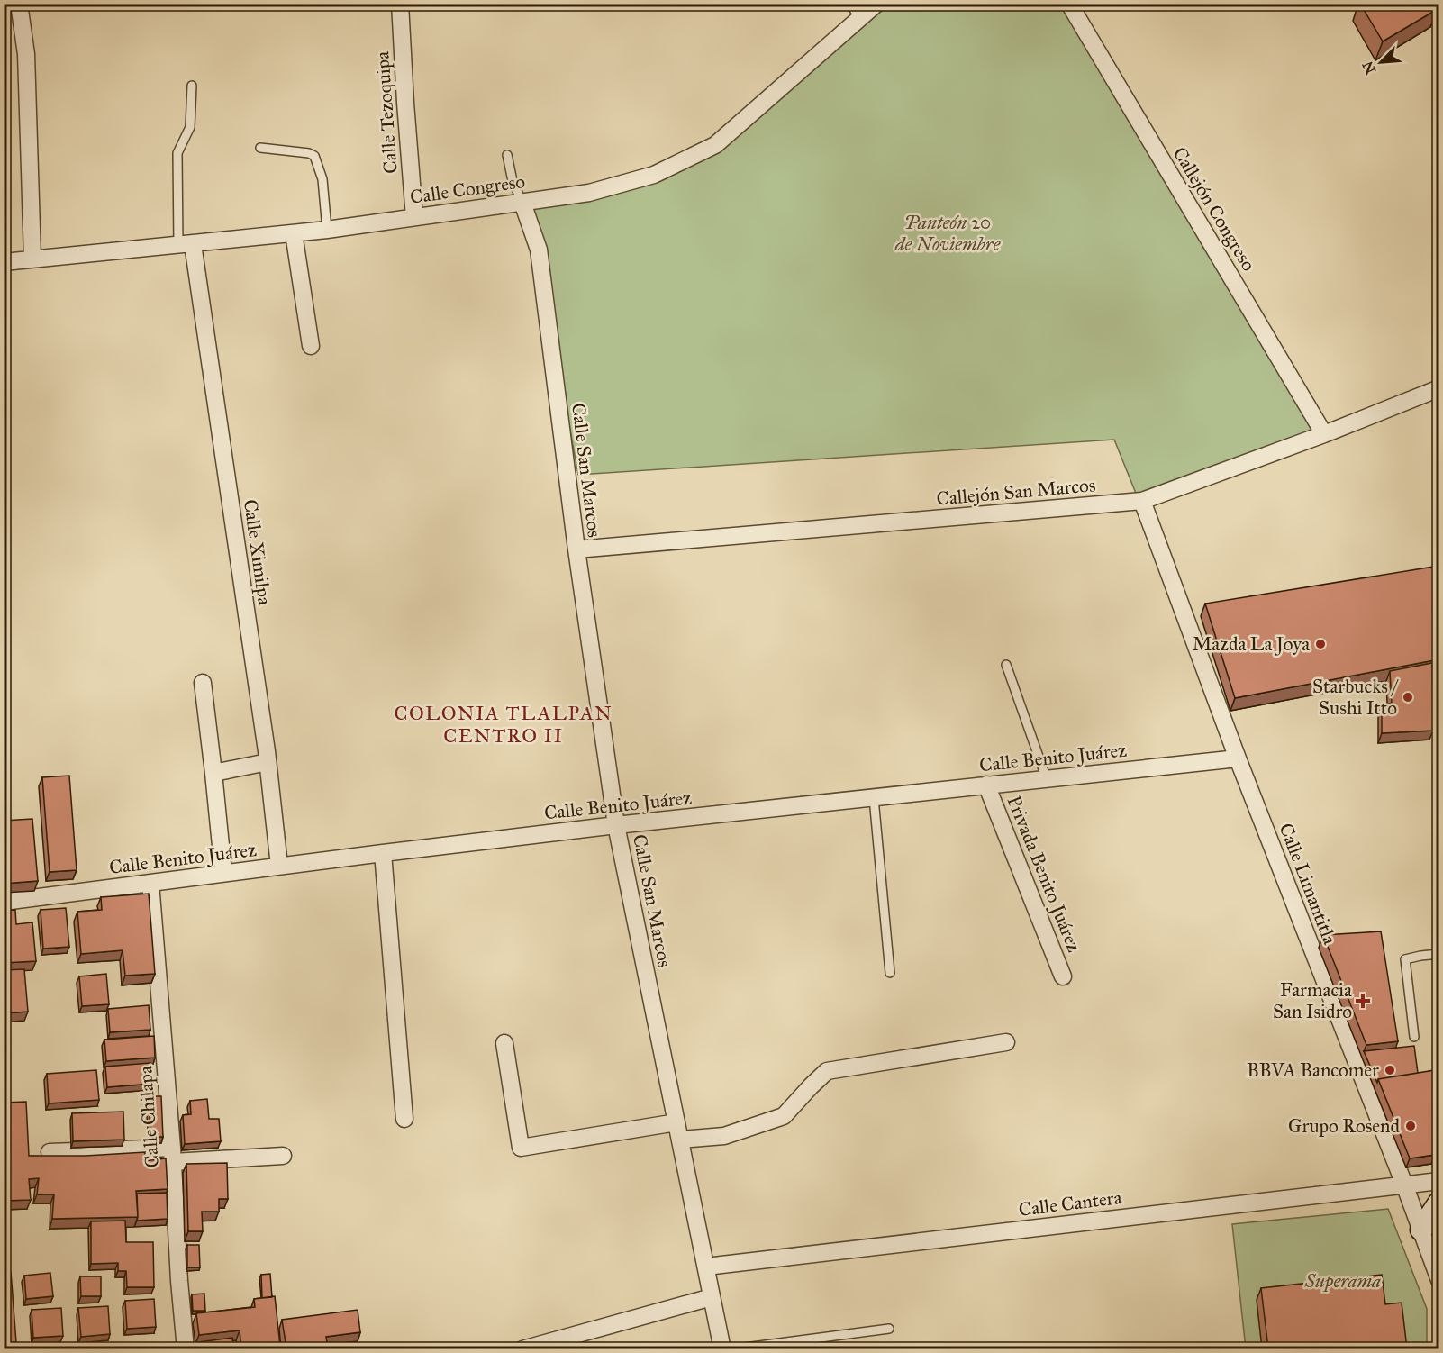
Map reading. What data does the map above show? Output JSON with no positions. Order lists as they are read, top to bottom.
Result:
{
  "streets": {
    "street": [
      "Calle Tezoquipa",
      "Calle Congreso",
      "Callejón Congreso",
      "Calle San Marcos",
      "Callejón San Marcos",
      "Calle Ximilpa",
      "Calle Benito Juárez",
      "Privada Benito Juárez",
      "Calle Limantitla",
      "Calle Chilapa",
      "Calle Cantera"
    ]
  },
  "crossings": [
    ["Calle Tezoquipa", "Calle Congreso"],
    ["Calle Congreso", "Calle San Marcos"],
    ["Calle Congreso", "Calle Ximilpa"],
    ["Callejón Congreso", "Callejón San Marcos"],
    ["Calle San Marcos", "Callejón San Marcos"],
    ["Calle San Marcos", "Calle Benito Juárez"],
    ["Calle San Marcos", "Calle Cantera"],
    ["Callejón San Marcos", "Calle Limantitla"],
    ["Calle Ximilpa", "Calle Benito Juárez"],
    ["Calle Benito Juárez", "Privada Benito Juárez"],
    ["Calle Benito Juárez", "Calle Limantitla"],
    ["Calle Benito Juárez", "Calle Chilapa"],
    ["Calle Limantitla", "Calle Cantera"]
  ],
  "districts": ["COLONIA TLALPAN CENTRO II"],
  "parks": ["Panteón 20 de Noviembre", "Superama"],
  "places": {
    "other": [
      "Mazda La Joya",
      "Starbucks / Sushi Itto",
      "BBVA Bancomer",
      "Grupo Rosend"
    ],
    "health": ["Farmacia San Isidro"]
  },
  "north": "bottom left"
}
